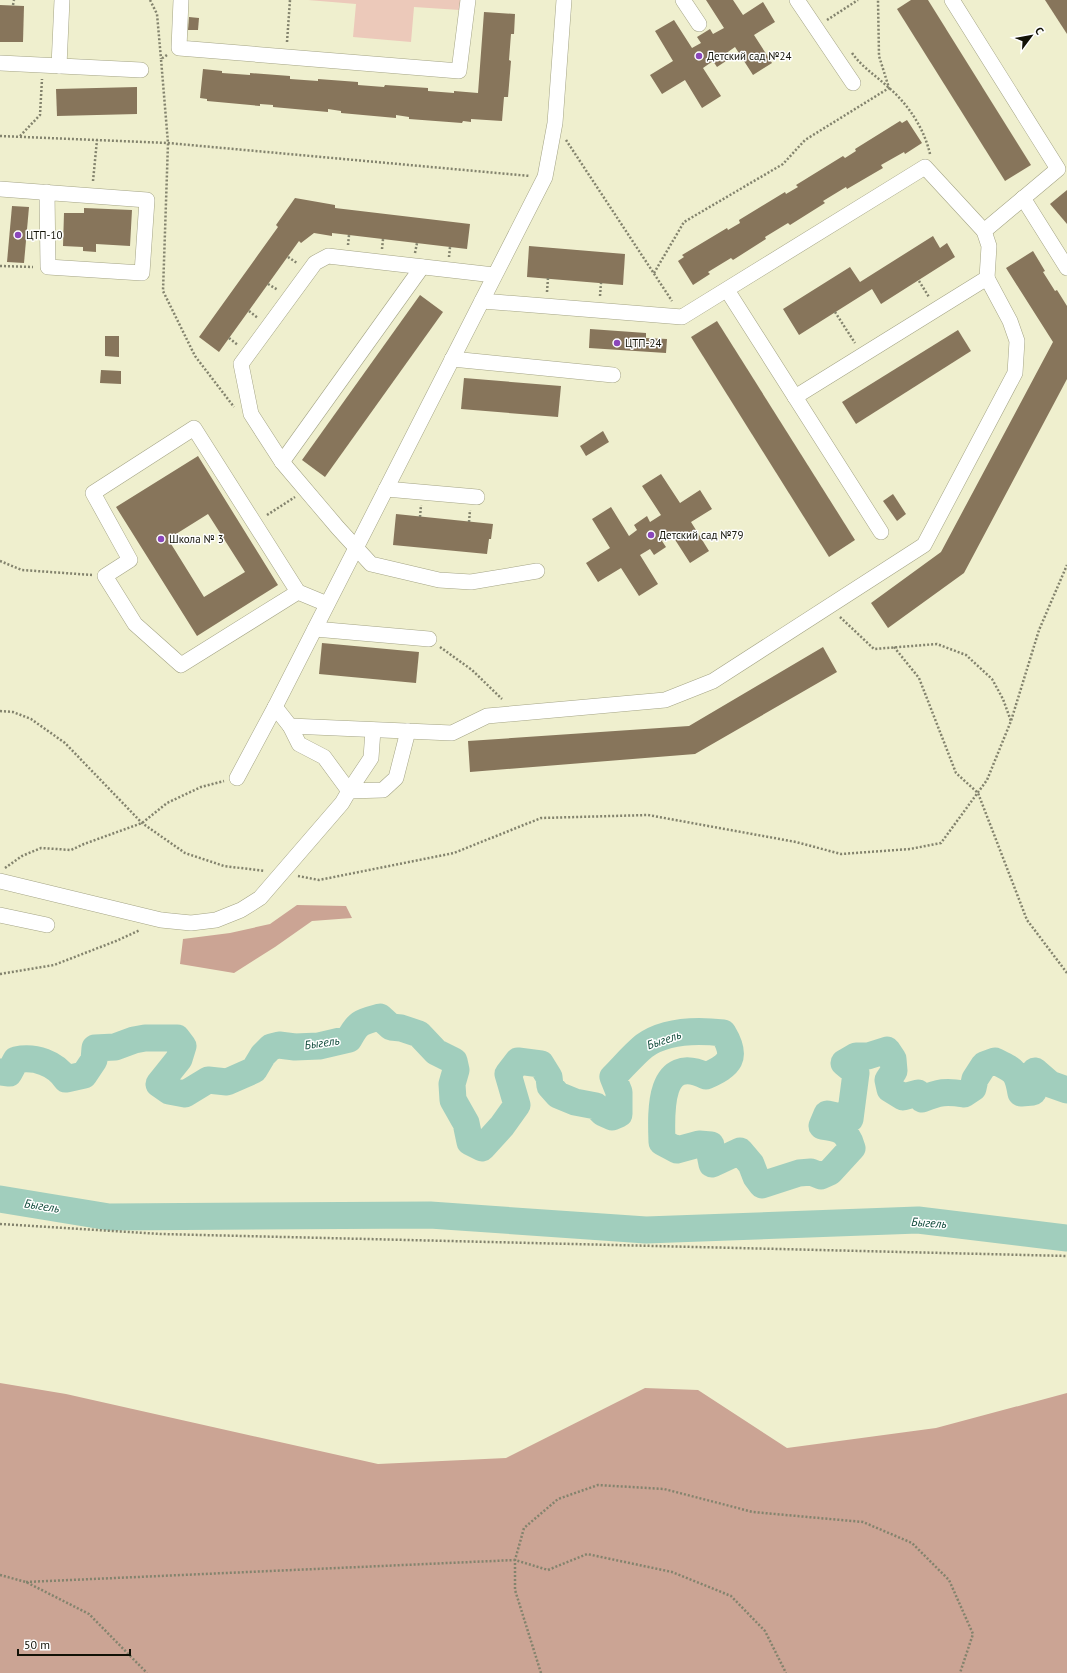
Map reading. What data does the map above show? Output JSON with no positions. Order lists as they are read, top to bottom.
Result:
{
  "water": ["Быгель"],
  "places": [
    "Детский сад №24",
    "ЦТП-10",
    "ЦТП-24",
    "Детский сад №79",
    "Школа № 3"
  ],
  "scale_bar": "50 m",
  "north": "top right"
}
